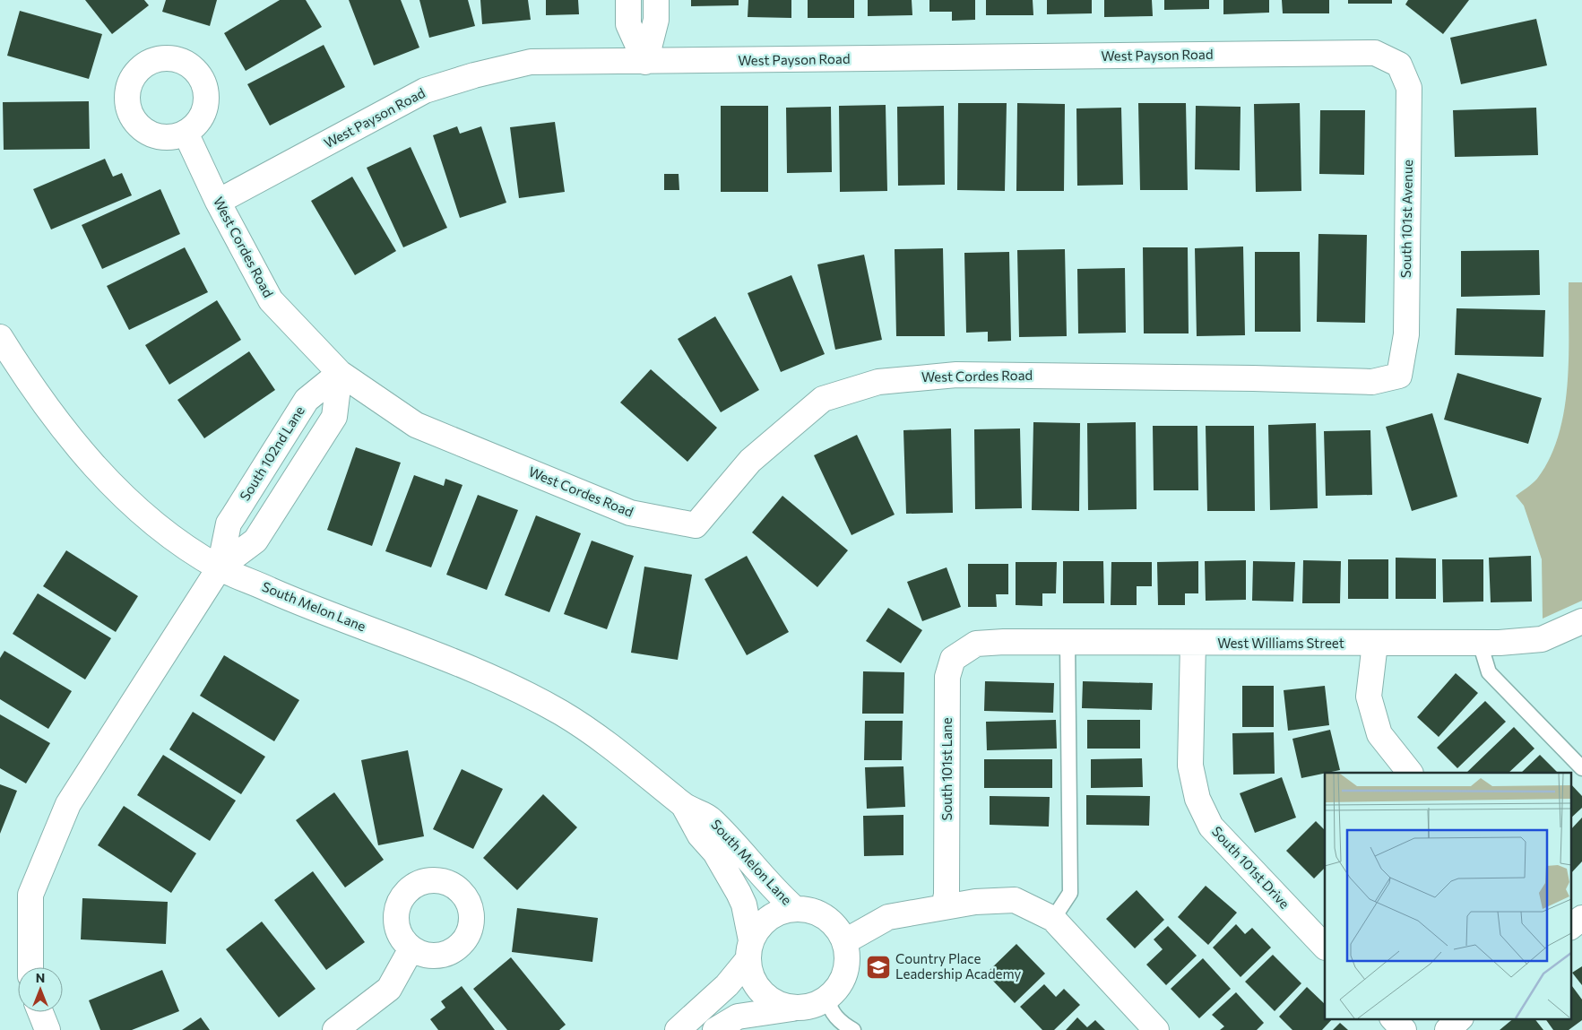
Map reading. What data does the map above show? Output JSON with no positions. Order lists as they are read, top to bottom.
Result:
{
  "streets": {
    "street": [
      "West Payson Road",
      "South 101st Avenue",
      "West Cordes Road",
      "South 102nd Lane",
      "South Melon Lane",
      "West Williams Street",
      "South 101st Lane",
      "South 101st Drive"
    ]
  },
  "crossings": [
    ["West Payson Road", "South 101st Avenue"],
    ["West Payson Road", "West Cordes Road"],
    ["South 101st Avenue", "West Cordes Road"],
    ["West Cordes Road", "South 102nd Lane"],
    ["South 102nd Lane", "South Melon Lane"],
    ["West Williams Street", "South 101st Lane"],
    ["West Williams Street", "South 101st Drive"]
  ],
  "places": {
    "school or university": ["Country Place Leadership Academy"]
  },
  "north": "top"
}
